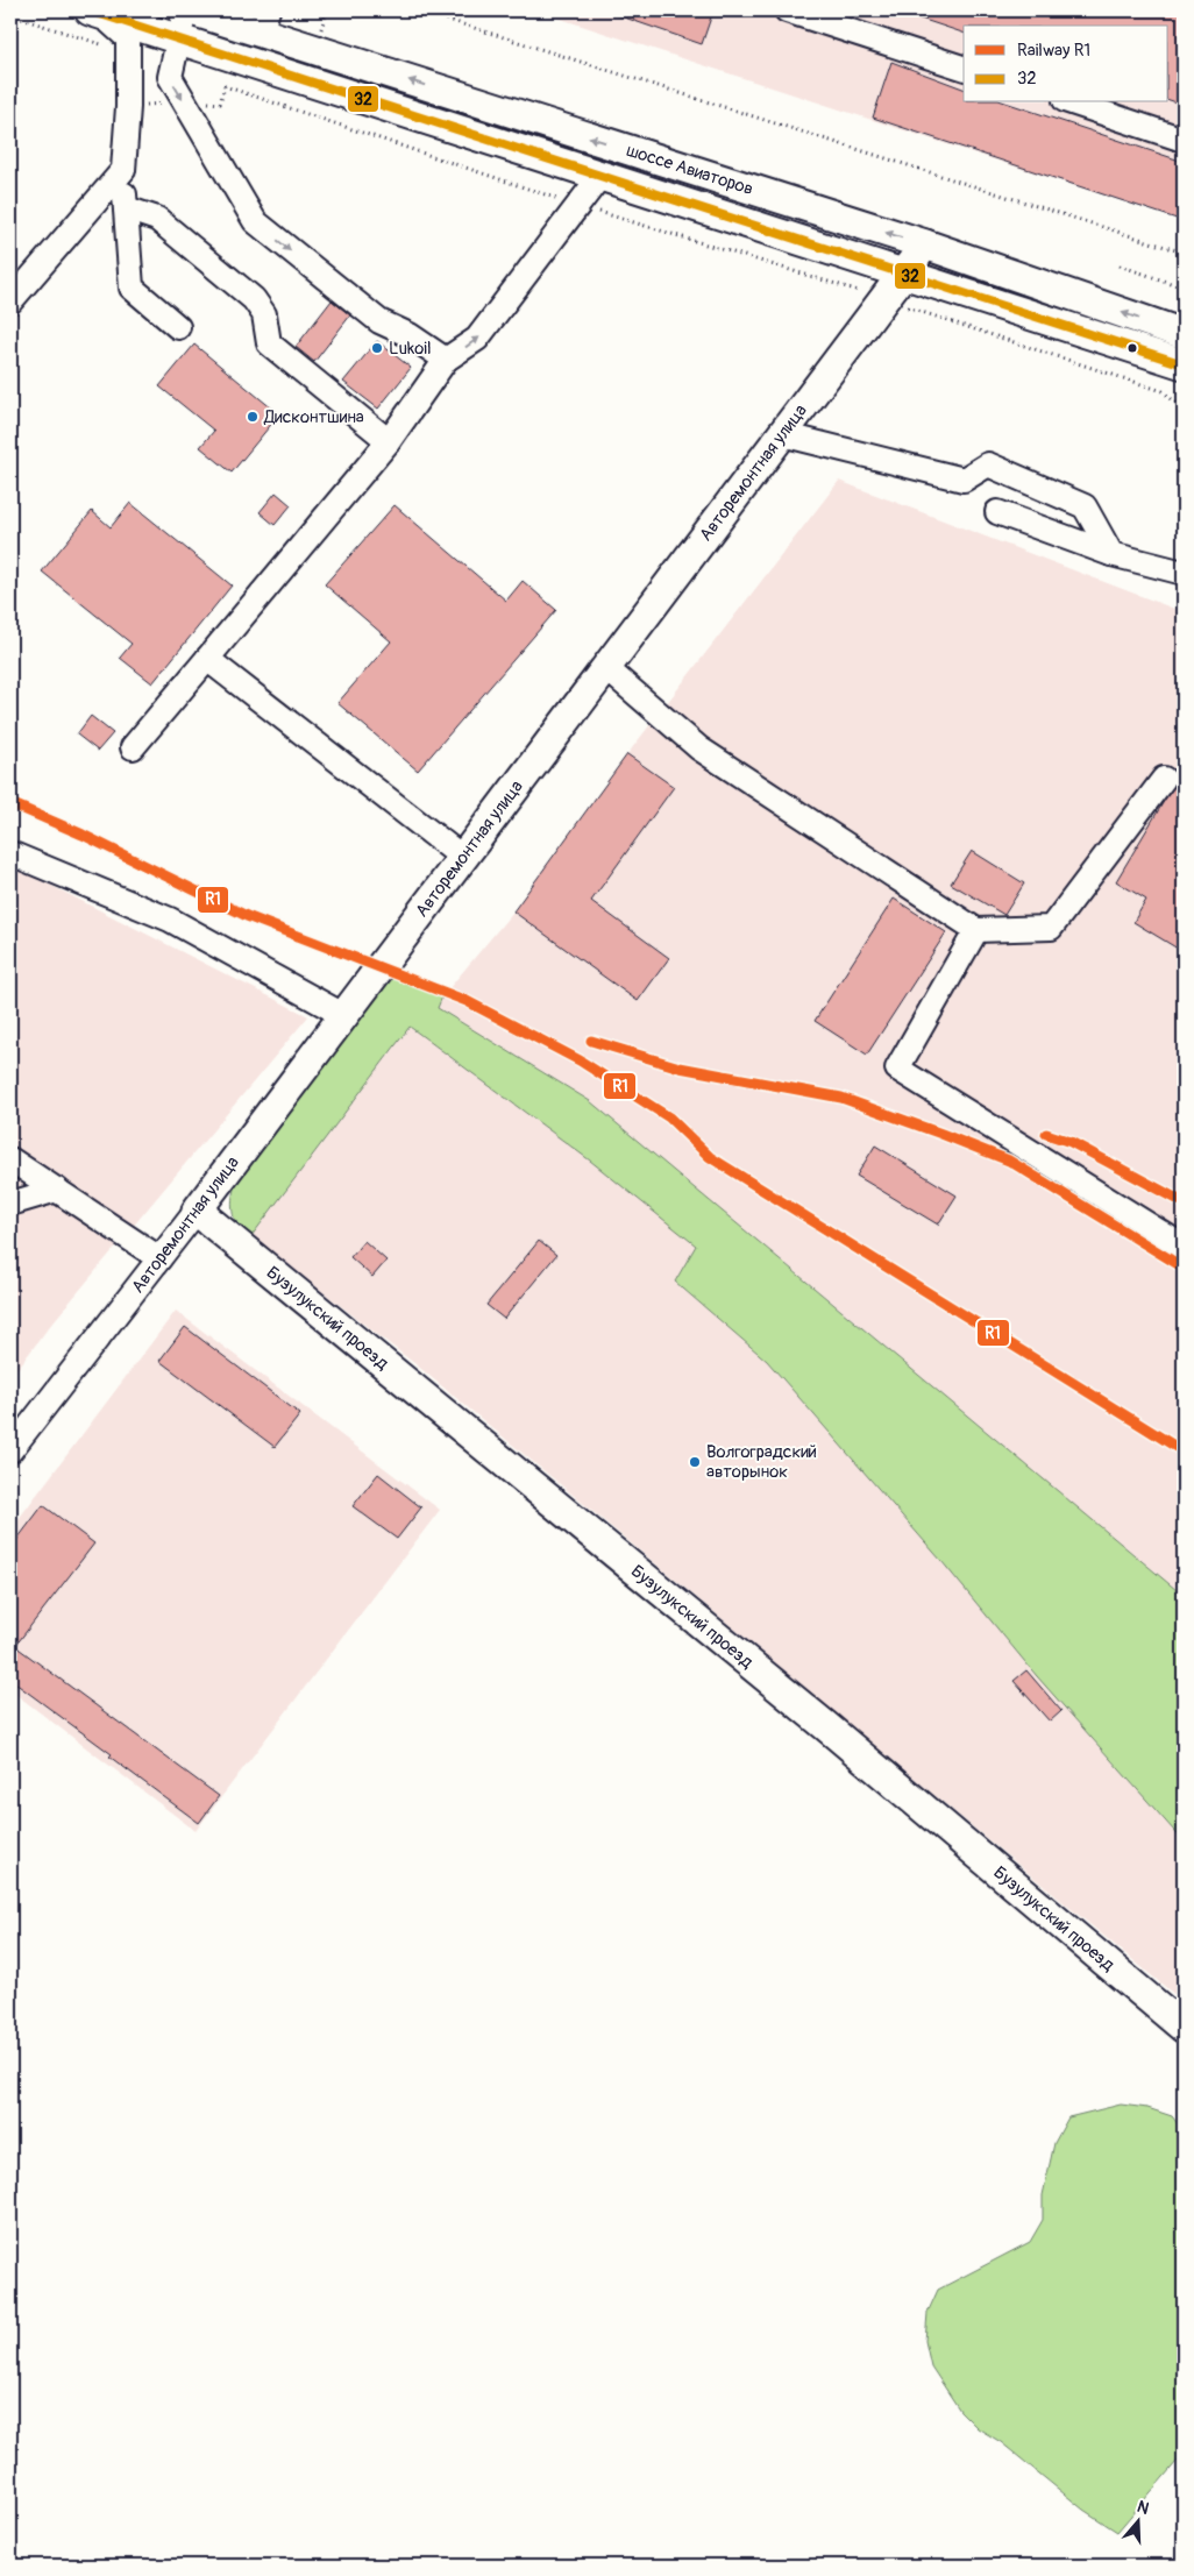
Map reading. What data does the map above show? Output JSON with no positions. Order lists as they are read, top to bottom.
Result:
{
  "streets": {
    "main road": ["шоссе Авиаторов", "Авторемонтная улица", "Бузулукский проезд"]
  },
  "crossings": [
    ["шоссе Авиаторов", "Авторемонтная улица"],
    ["Авторемонтная улица", "Бузулукский проезд"]
  ],
  "places": ["Lukoil", "Дисконтшина", "Волгоградский авторынок"],
  "lines": ["transit line 32", "rail line R1"],
  "legend": ["Railway R1", "32"],
  "north": "top"
}
